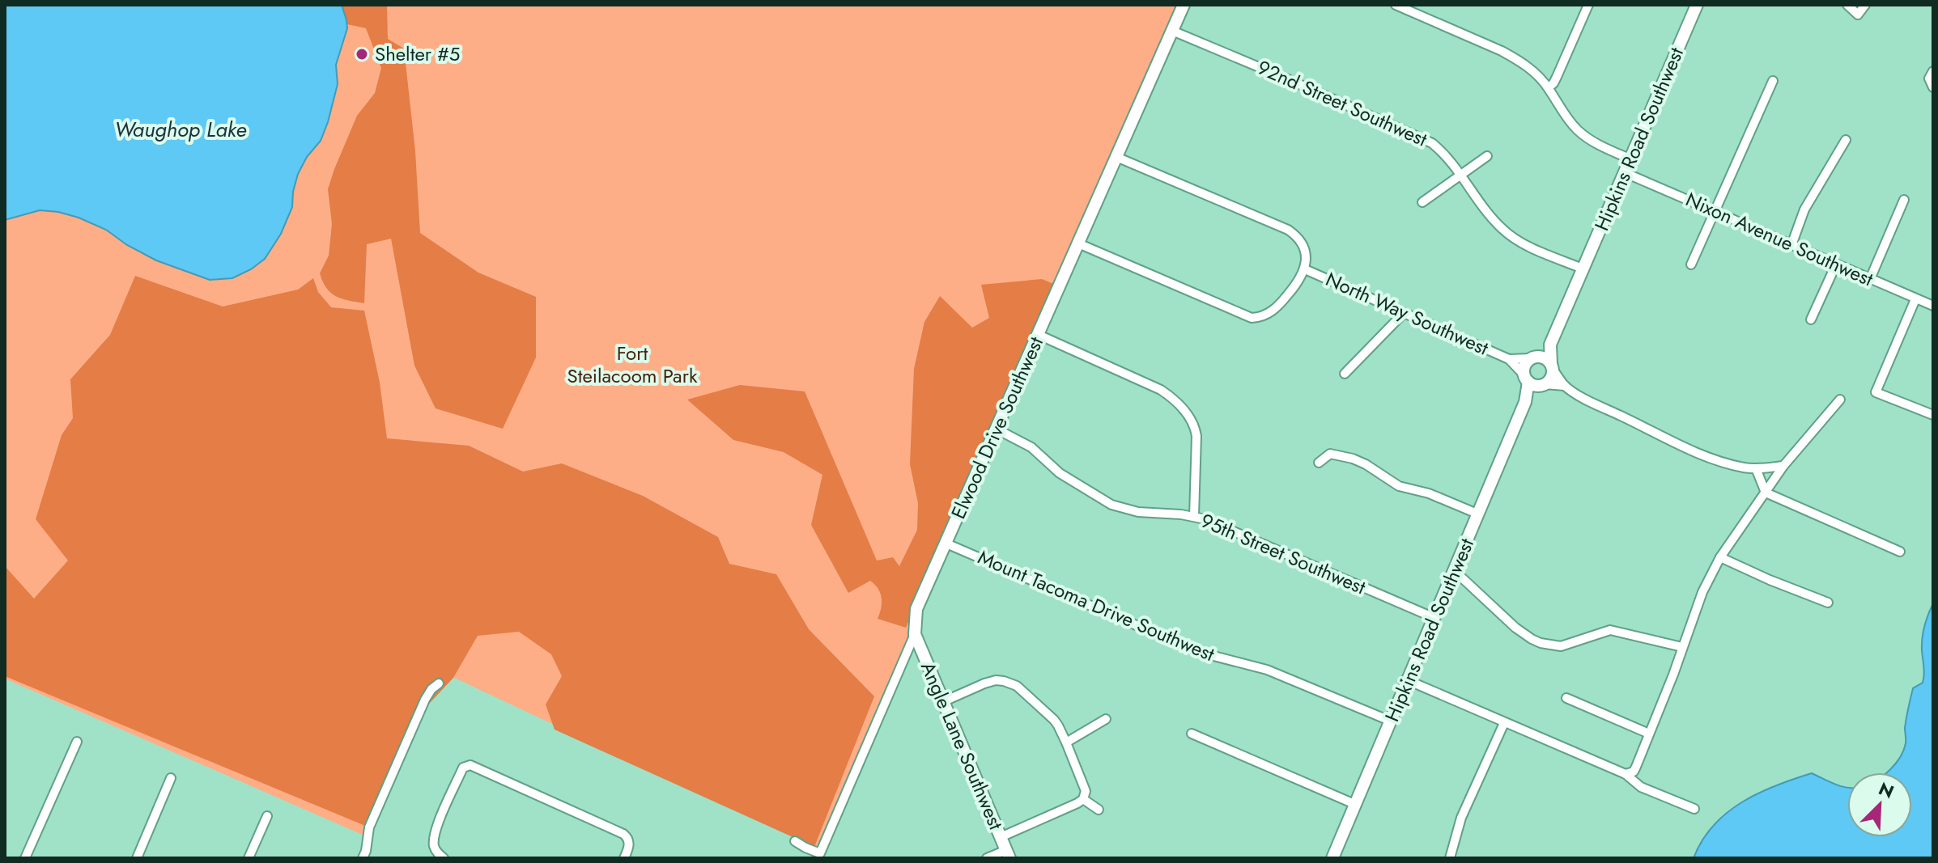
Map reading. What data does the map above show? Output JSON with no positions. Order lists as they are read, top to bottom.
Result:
{
  "streets": {
    "street": [
      "92nd Street Southwest",
      "Hipkins Road Southwest",
      "Nixon Avenue Southwest",
      "North Way Southwest",
      "Elwood Drive Southwest",
      "95th Street Southwest",
      "Mount Tacoma Drive Southwest",
      "Angle Lane Southwest"
    ]
  },
  "crossings": [
    ["92nd Street Southwest", "Hipkins Road Southwest"],
    ["92nd Street Southwest", "Elwood Drive Southwest"],
    ["Hipkins Road Southwest", "Nixon Avenue Southwest"],
    ["Hipkins Road Southwest", "North Way Southwest"],
    ["Hipkins Road Southwest", "95th Street Southwest"],
    ["Hipkins Road Southwest", "Mount Tacoma Drive Southwest"],
    ["North Way Southwest", "Elwood Drive Southwest"],
    ["Elwood Drive Southwest", "95th Street Southwest"],
    ["Elwood Drive Southwest", "Mount Tacoma Drive Southwest"],
    ["Elwood Drive Southwest", "Angle Lane Southwest"]
  ],
  "water": ["Waughop Lake"],
  "parks": ["Fort Steilacoom Park"],
  "places": ["Shelter #5"],
  "north": "top right"
}
